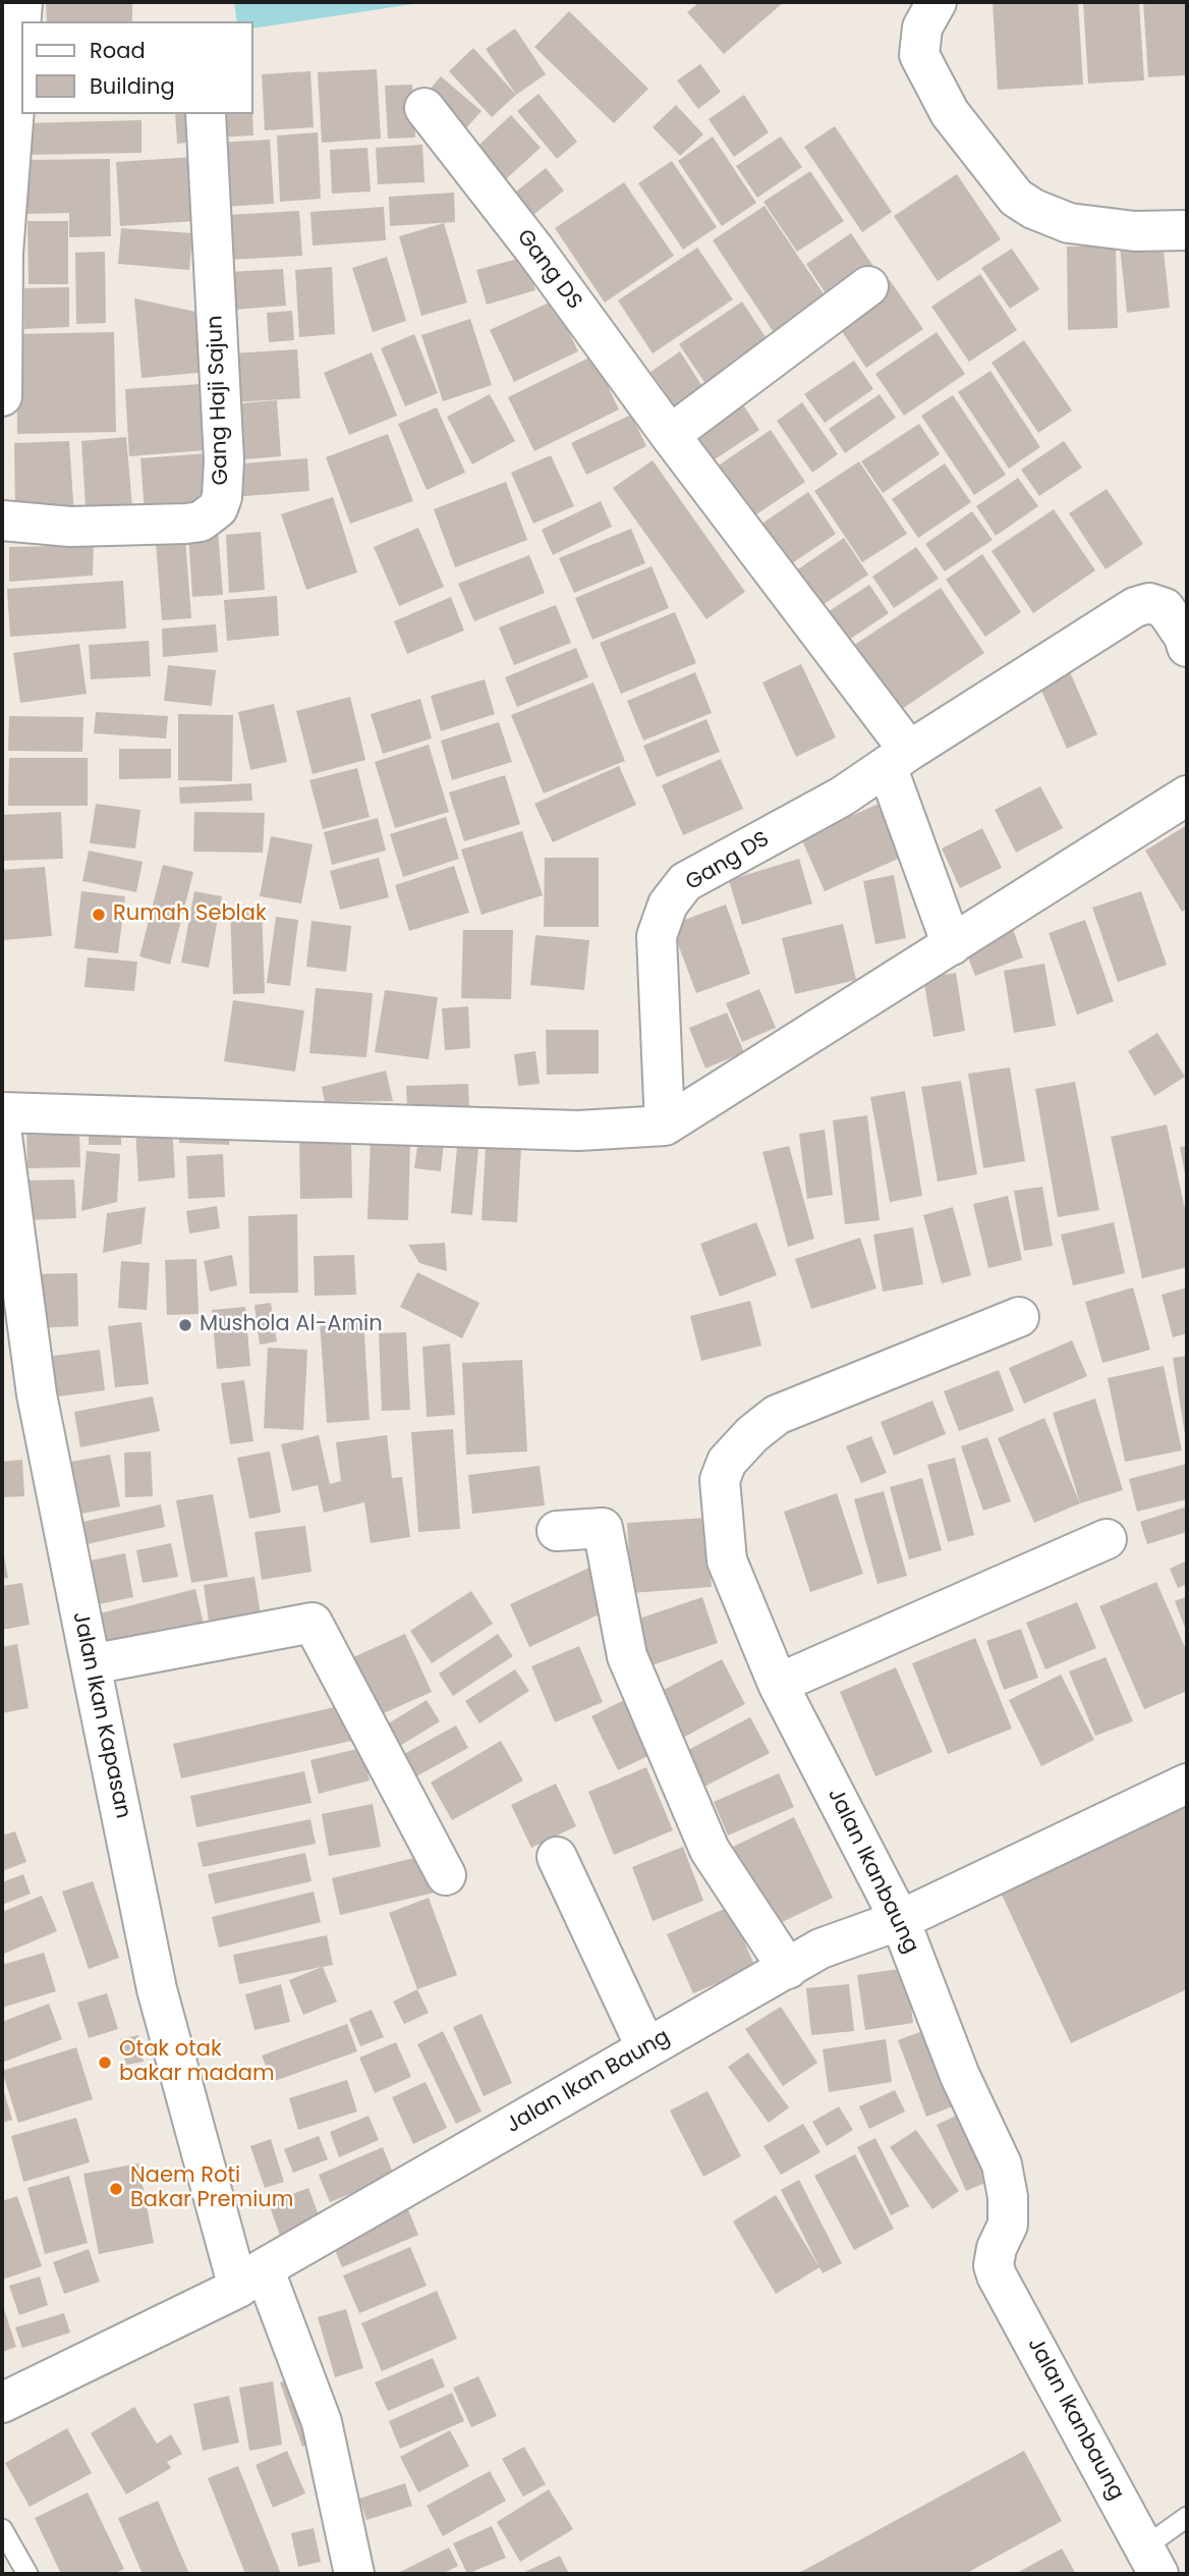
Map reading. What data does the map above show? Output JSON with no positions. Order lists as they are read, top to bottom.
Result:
{
  "streets": {
    "street": [
      "Gang DS",
      "Gang Haji Sajun",
      "Jalan Ikan Kapasan",
      "Jalan Ikanbaung",
      "Jalan Ikan Baung"
    ]
  },
  "crossings": [
    ["Jalan Ikan Kapasan", "Jalan Ikan Baung"],
    ["Jalan Ikanbaung", "Jalan Ikan Baung"]
  ],
  "places": [
    "Rumah Seblak",
    "Mushola Al-Amin",
    "Otak otak bakar madam",
    "Naem Roti Bakar Premium"
  ],
  "legend": ["Road", "Building"]
}
